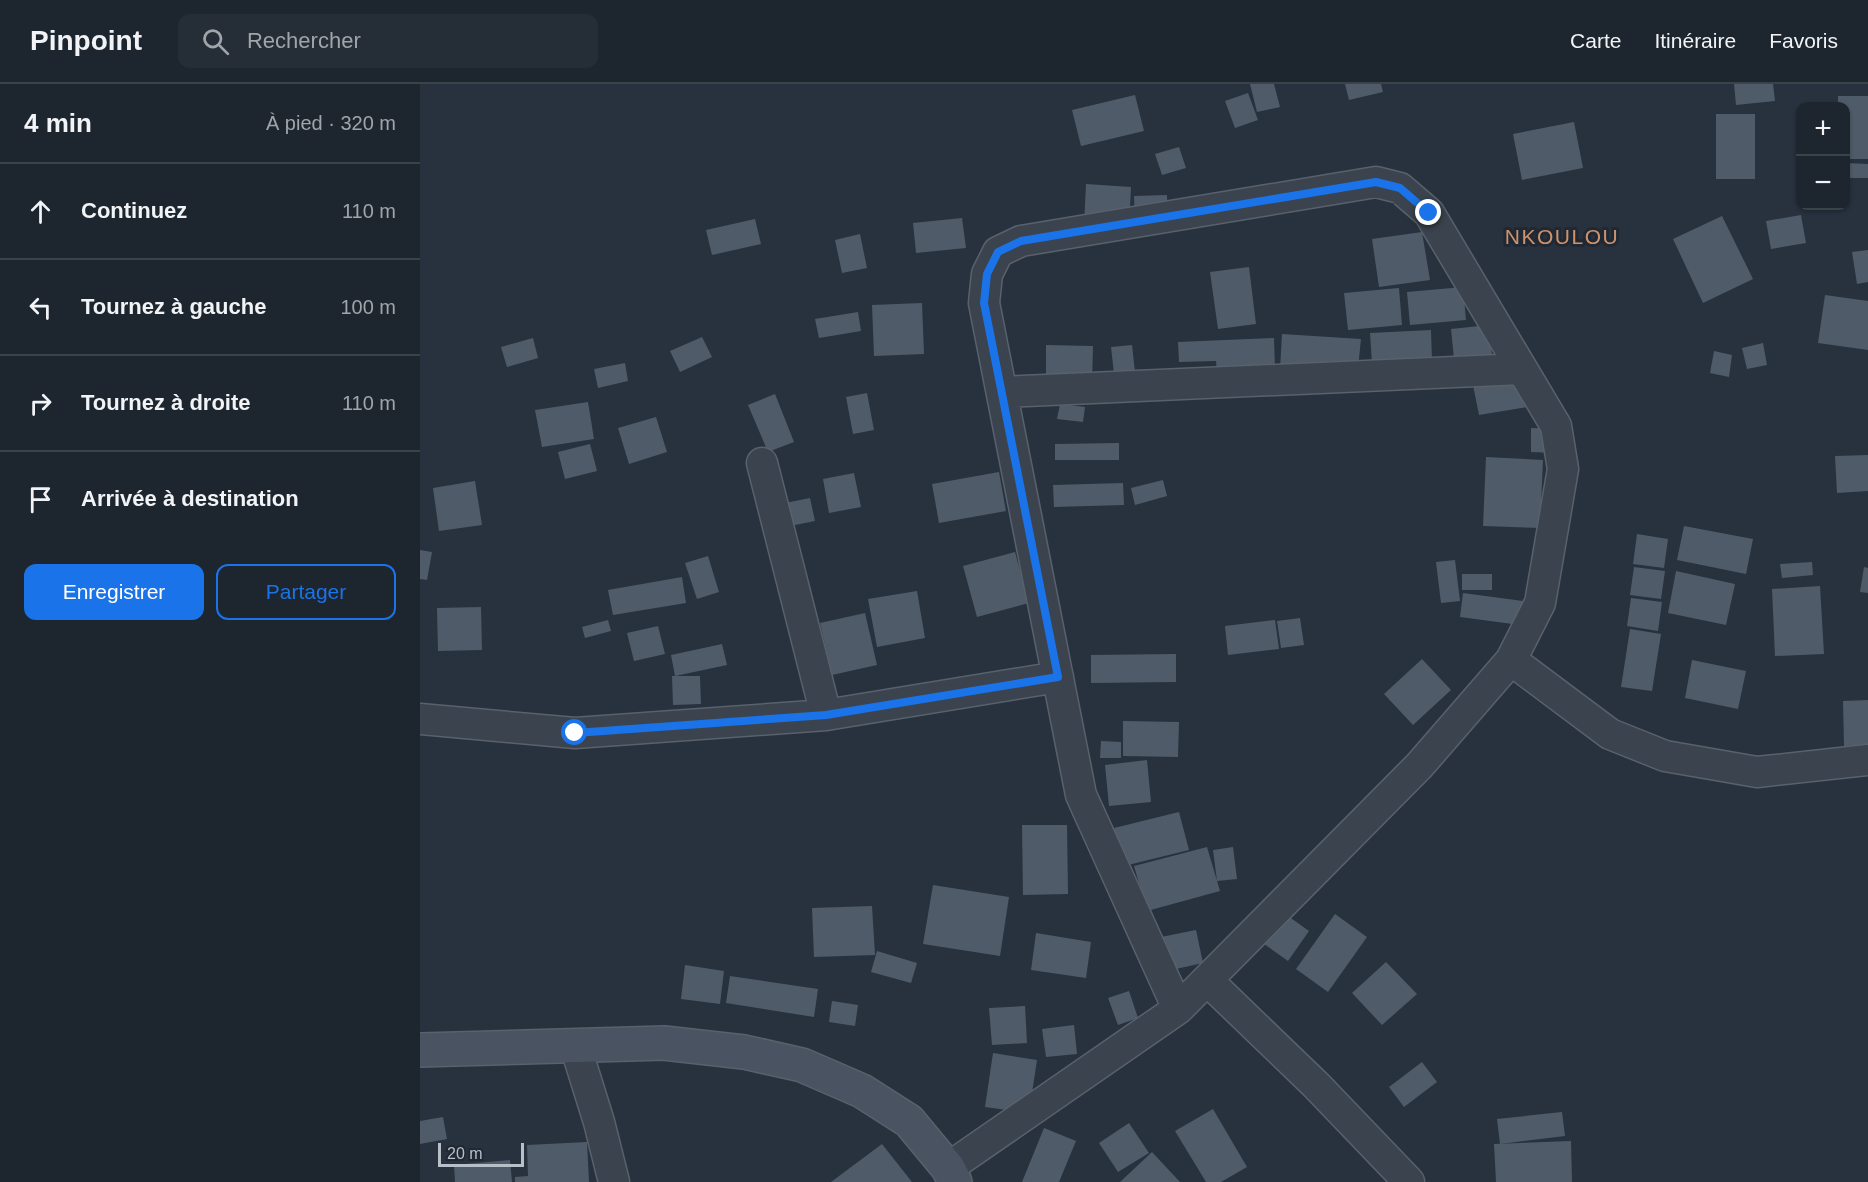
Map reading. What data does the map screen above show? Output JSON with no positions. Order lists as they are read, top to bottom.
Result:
{
  "districts": ["NKOULOU"],
  "scale_bar": "20 m",
  "page": {
    "header": "Pinpoint",
    "search": "Rechercher",
    "nav": ["Carte", "Itinéraire", "Favoris"],
    "heading": ["4 min", "À pied · 320 m"],
    "map_buttons": ["+", "−"],
    "list": [
      ["Continuez", "110 m"],
      ["Tournez à gauche", "100 m"],
      ["Tournez à droite", "110 m"],
      "Arrivée à destination"
    ],
    "buttons": ["Enregistrer", "Partager"],
    "scale": "20 m"
  }
}
